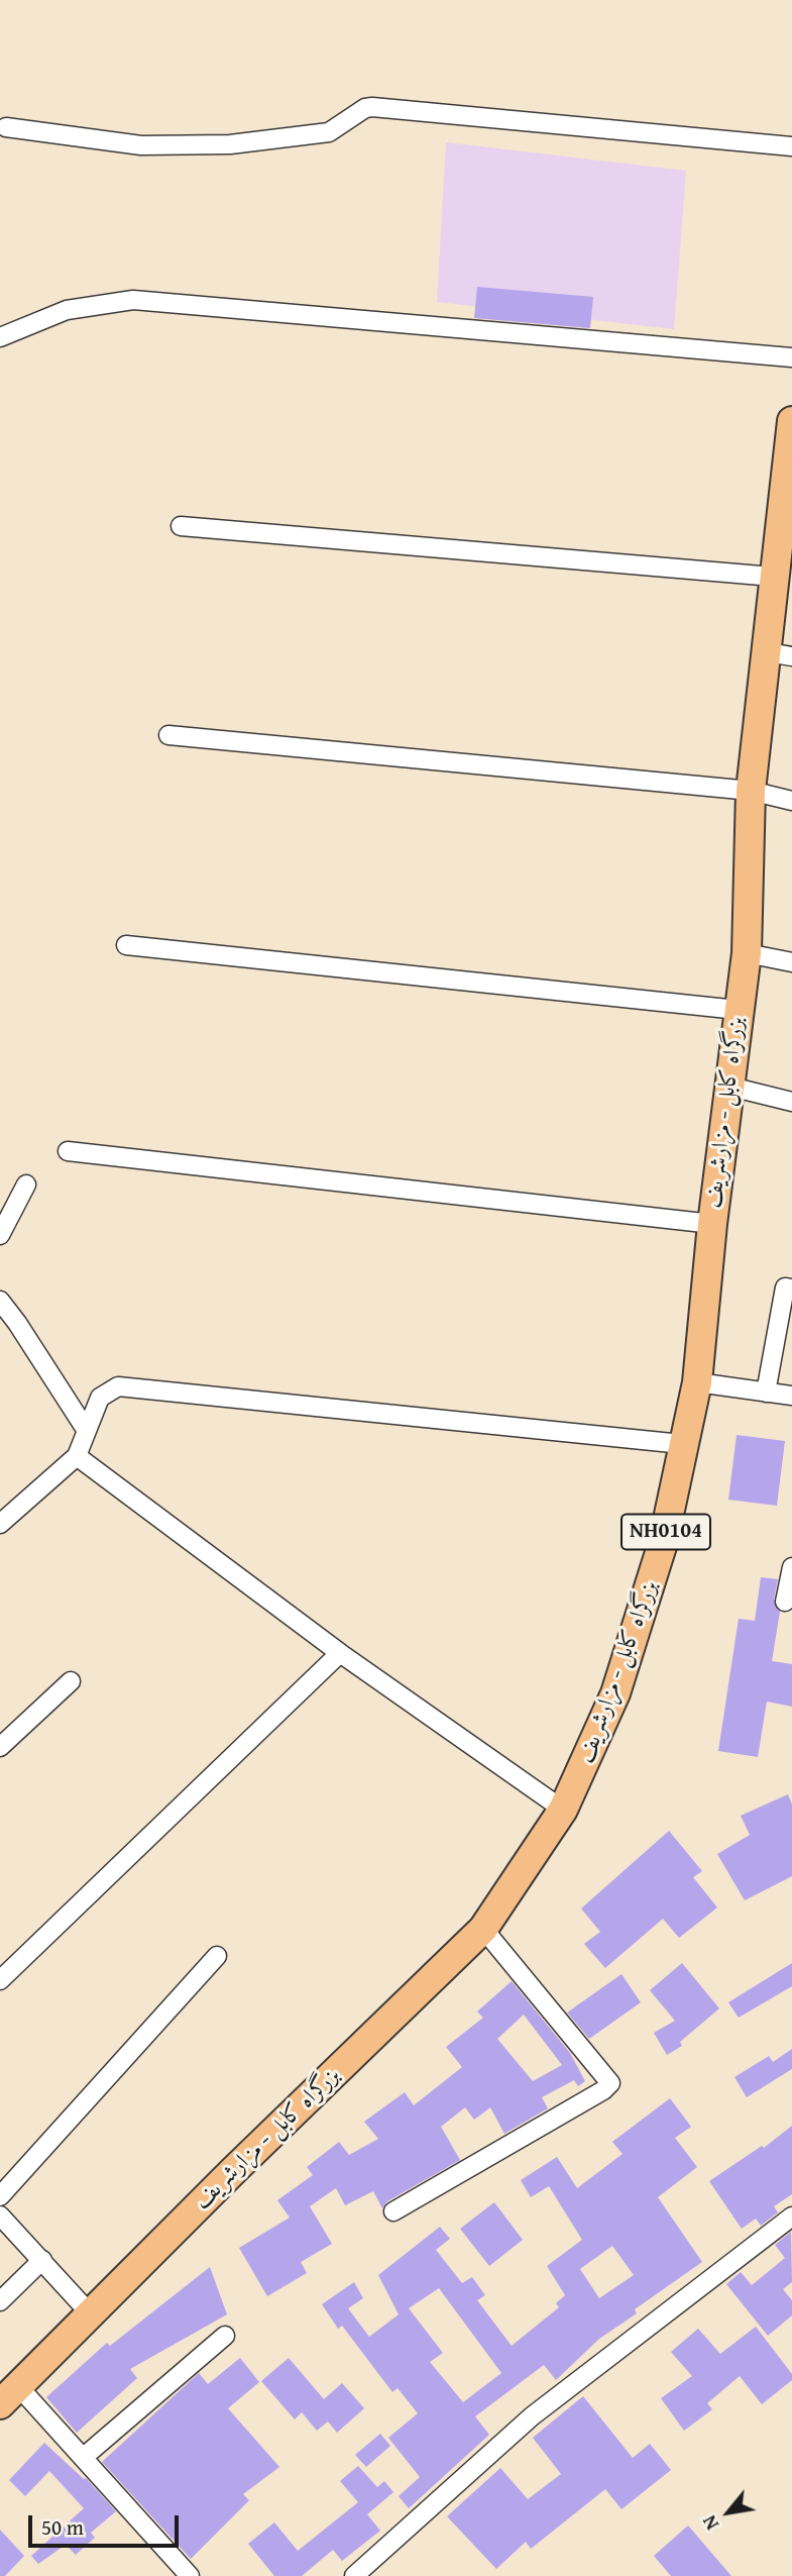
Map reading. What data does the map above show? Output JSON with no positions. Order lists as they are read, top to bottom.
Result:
{
  "streets": {
    "highway": ["بزرگراه کابل - مزارشریف", "NH0104"]
  },
  "scale_bar": "50 m",
  "north": "bottom left"
}
